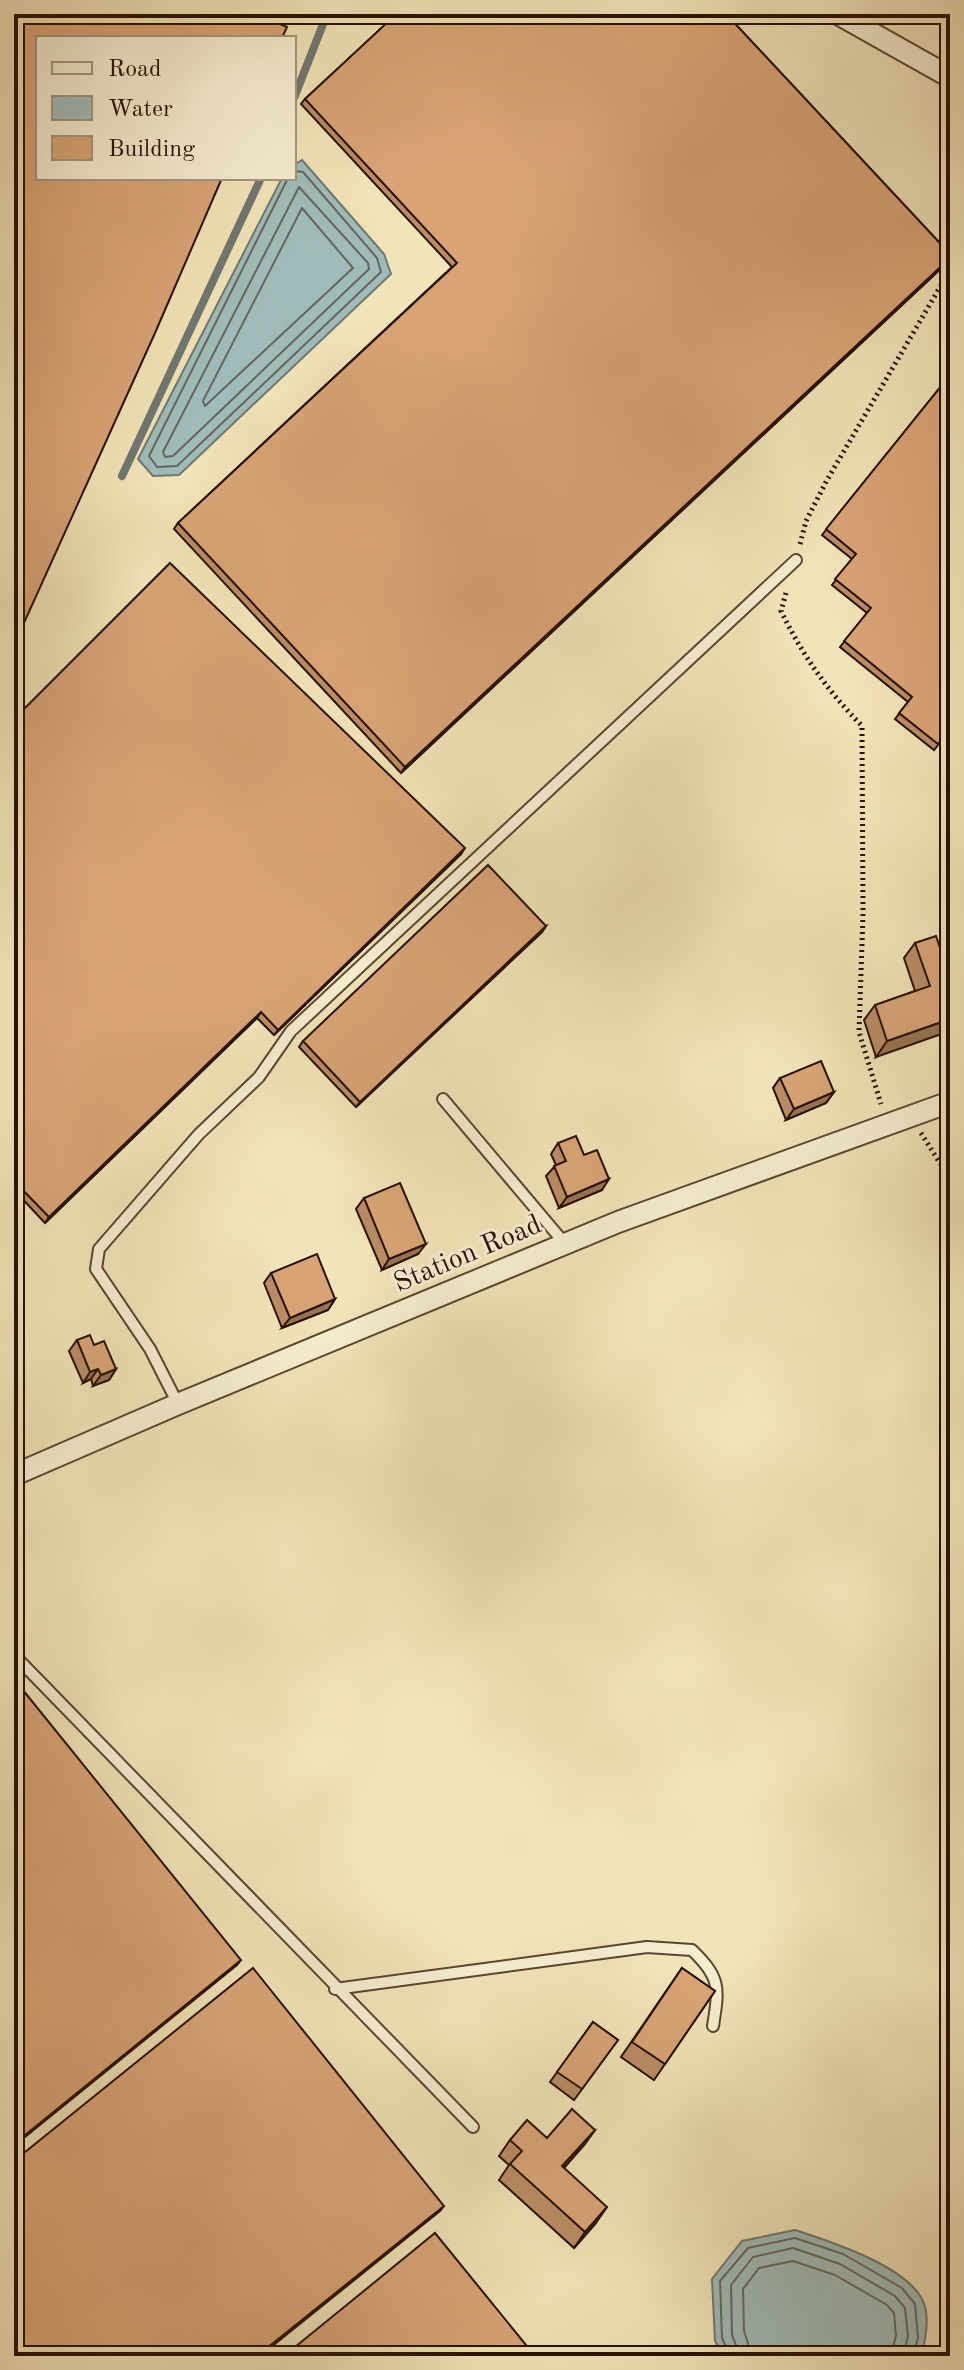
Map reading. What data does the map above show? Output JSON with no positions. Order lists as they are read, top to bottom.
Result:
{
  "streets": {
    "street": ["Station Road"]
  },
  "legend": ["Road", "Water", "Building"]
}
